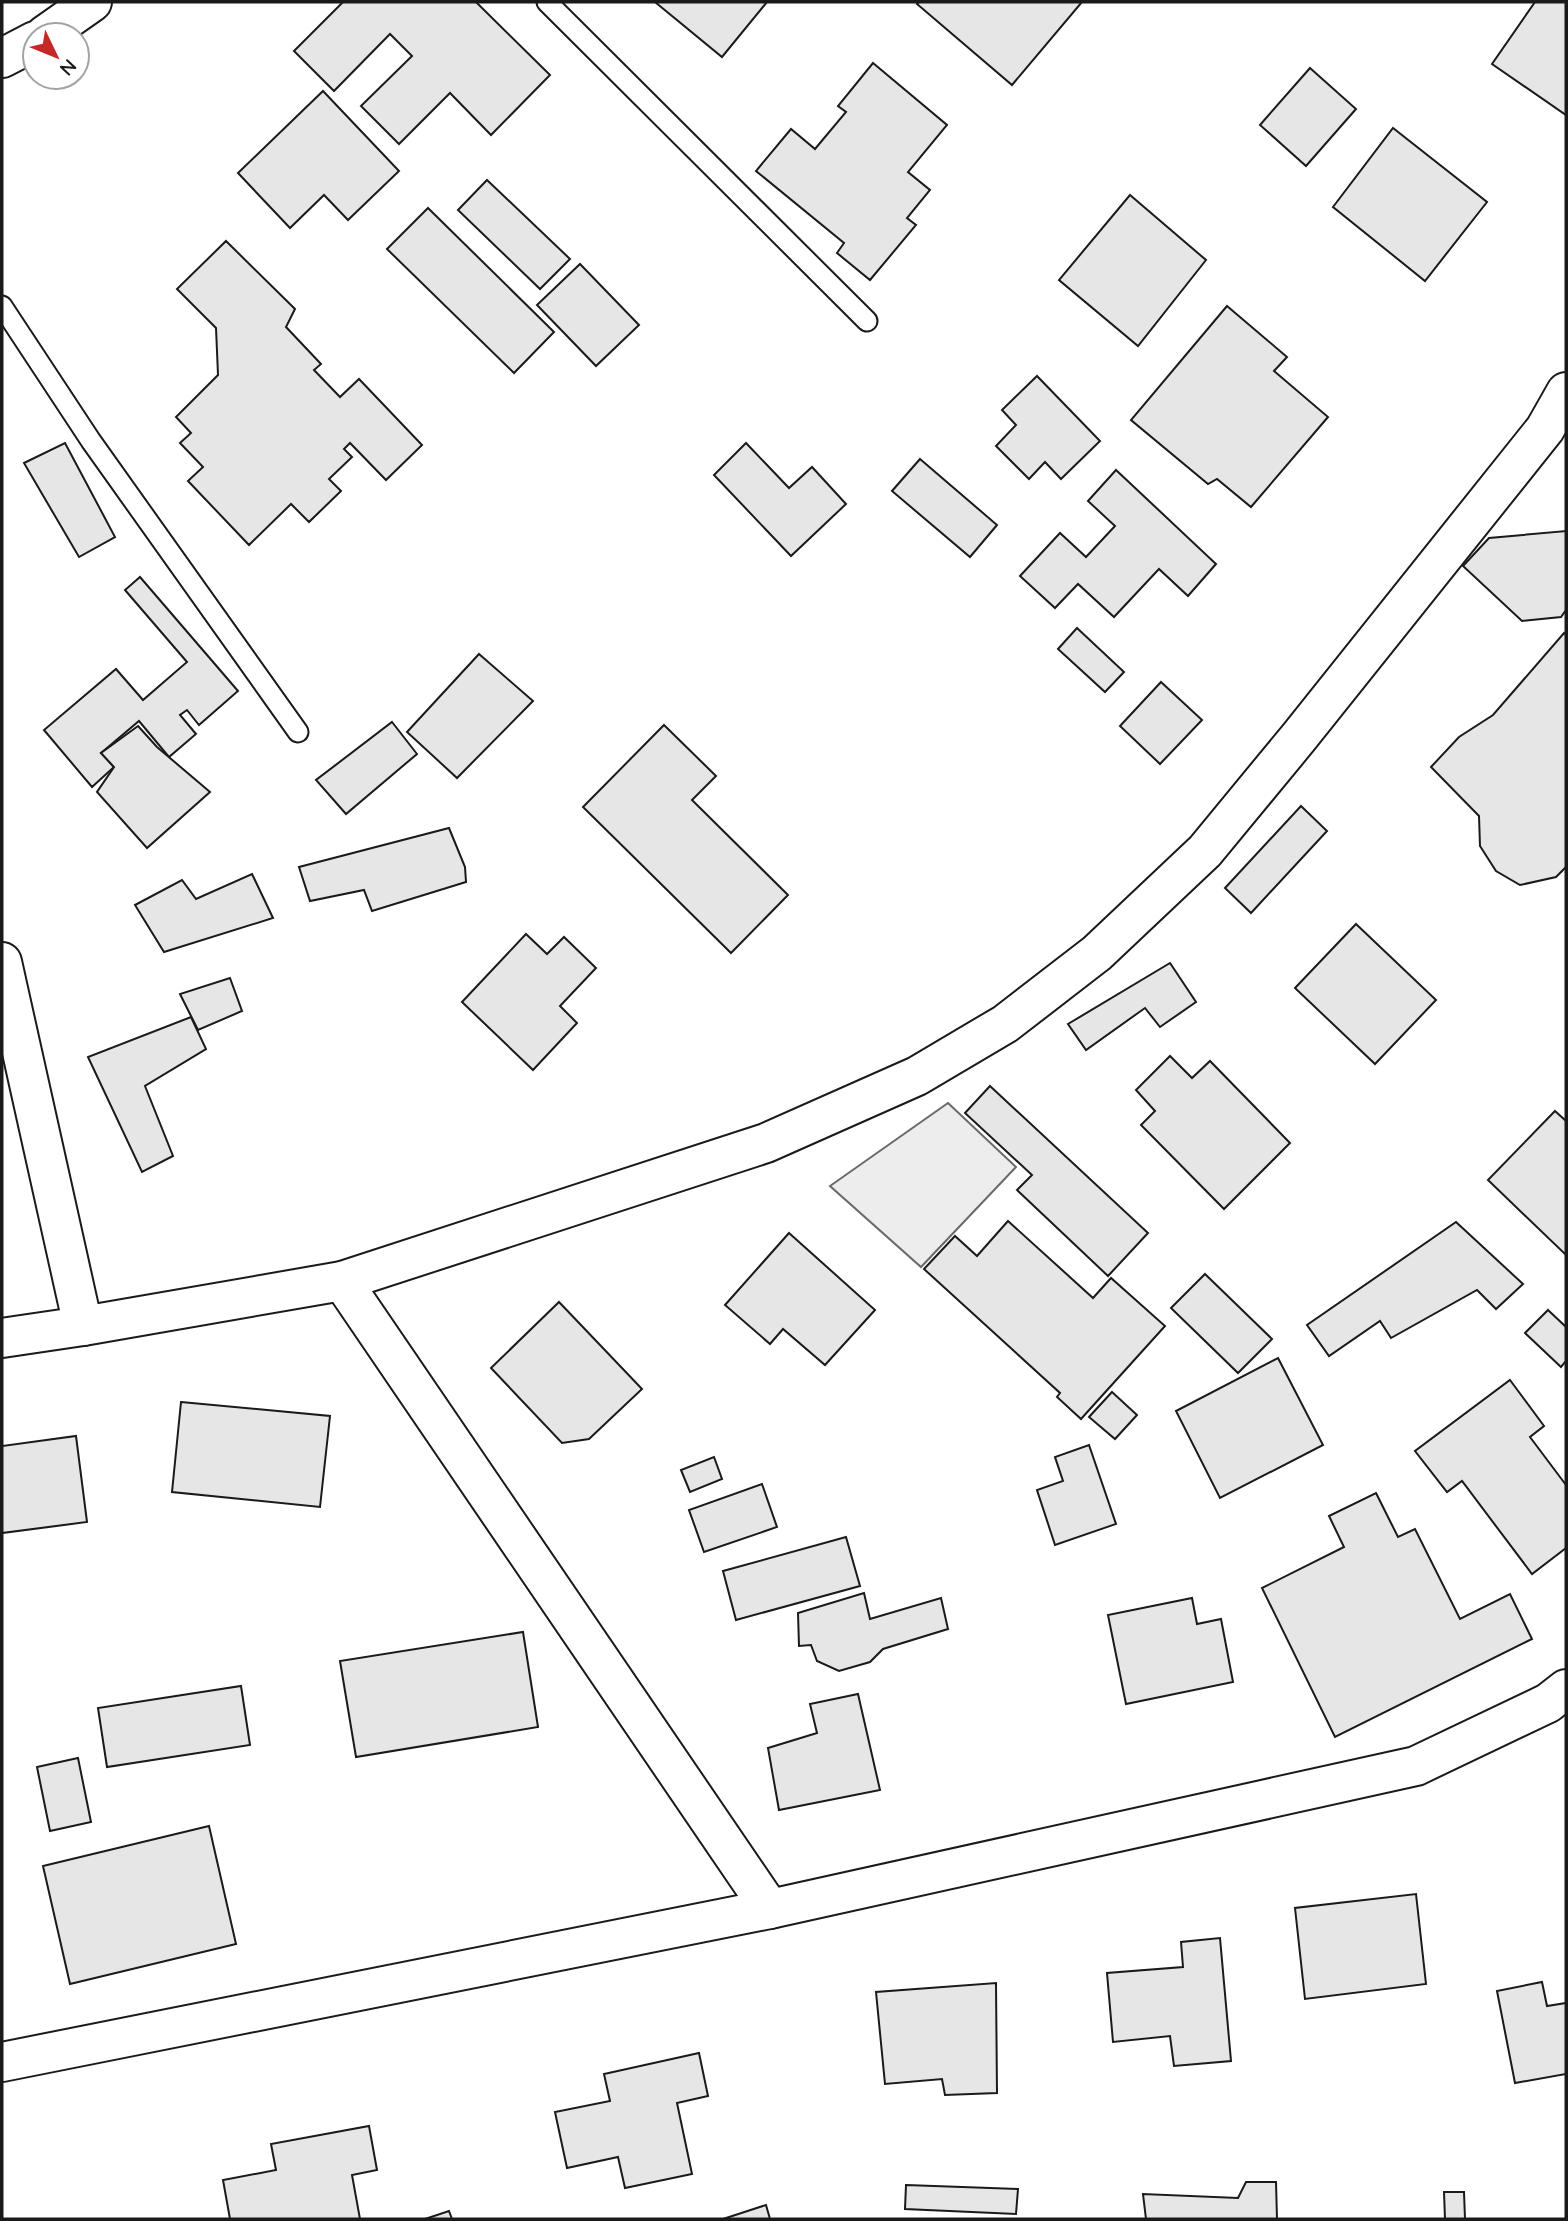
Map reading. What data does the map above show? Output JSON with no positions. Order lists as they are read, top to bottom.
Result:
{
  "north": "bottom right"
}
